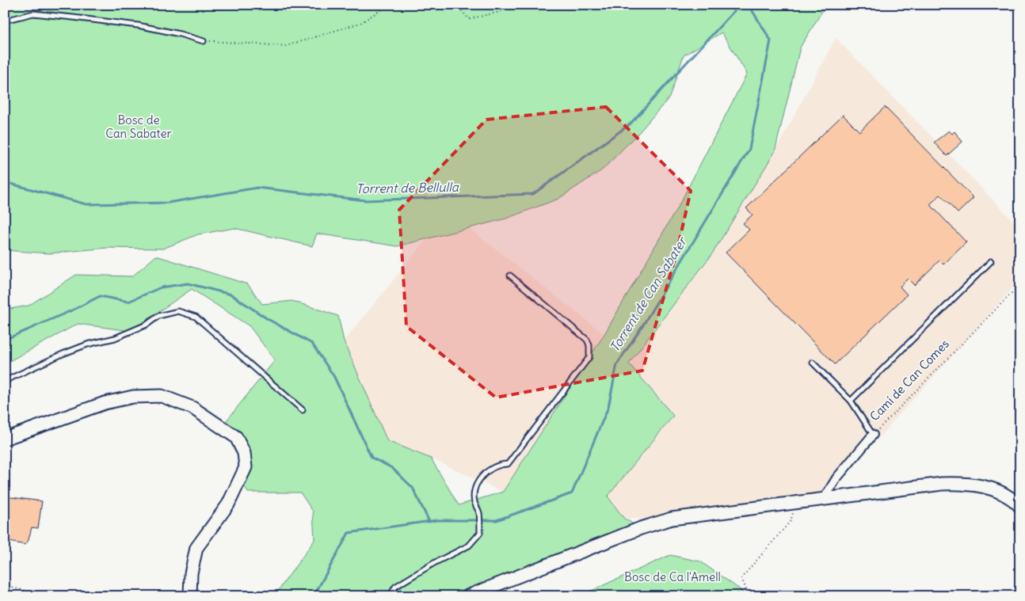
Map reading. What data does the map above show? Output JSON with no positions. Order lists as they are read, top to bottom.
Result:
{
  "streets": {
    "street": ["Camí de Can Comes"]
  },
  "water": ["Torrent de Bellulla", "Torrent de Can Sabater"],
  "parks": ["Bosc de Can Sabater", "Bosc de Ca l'Amell"]
}
